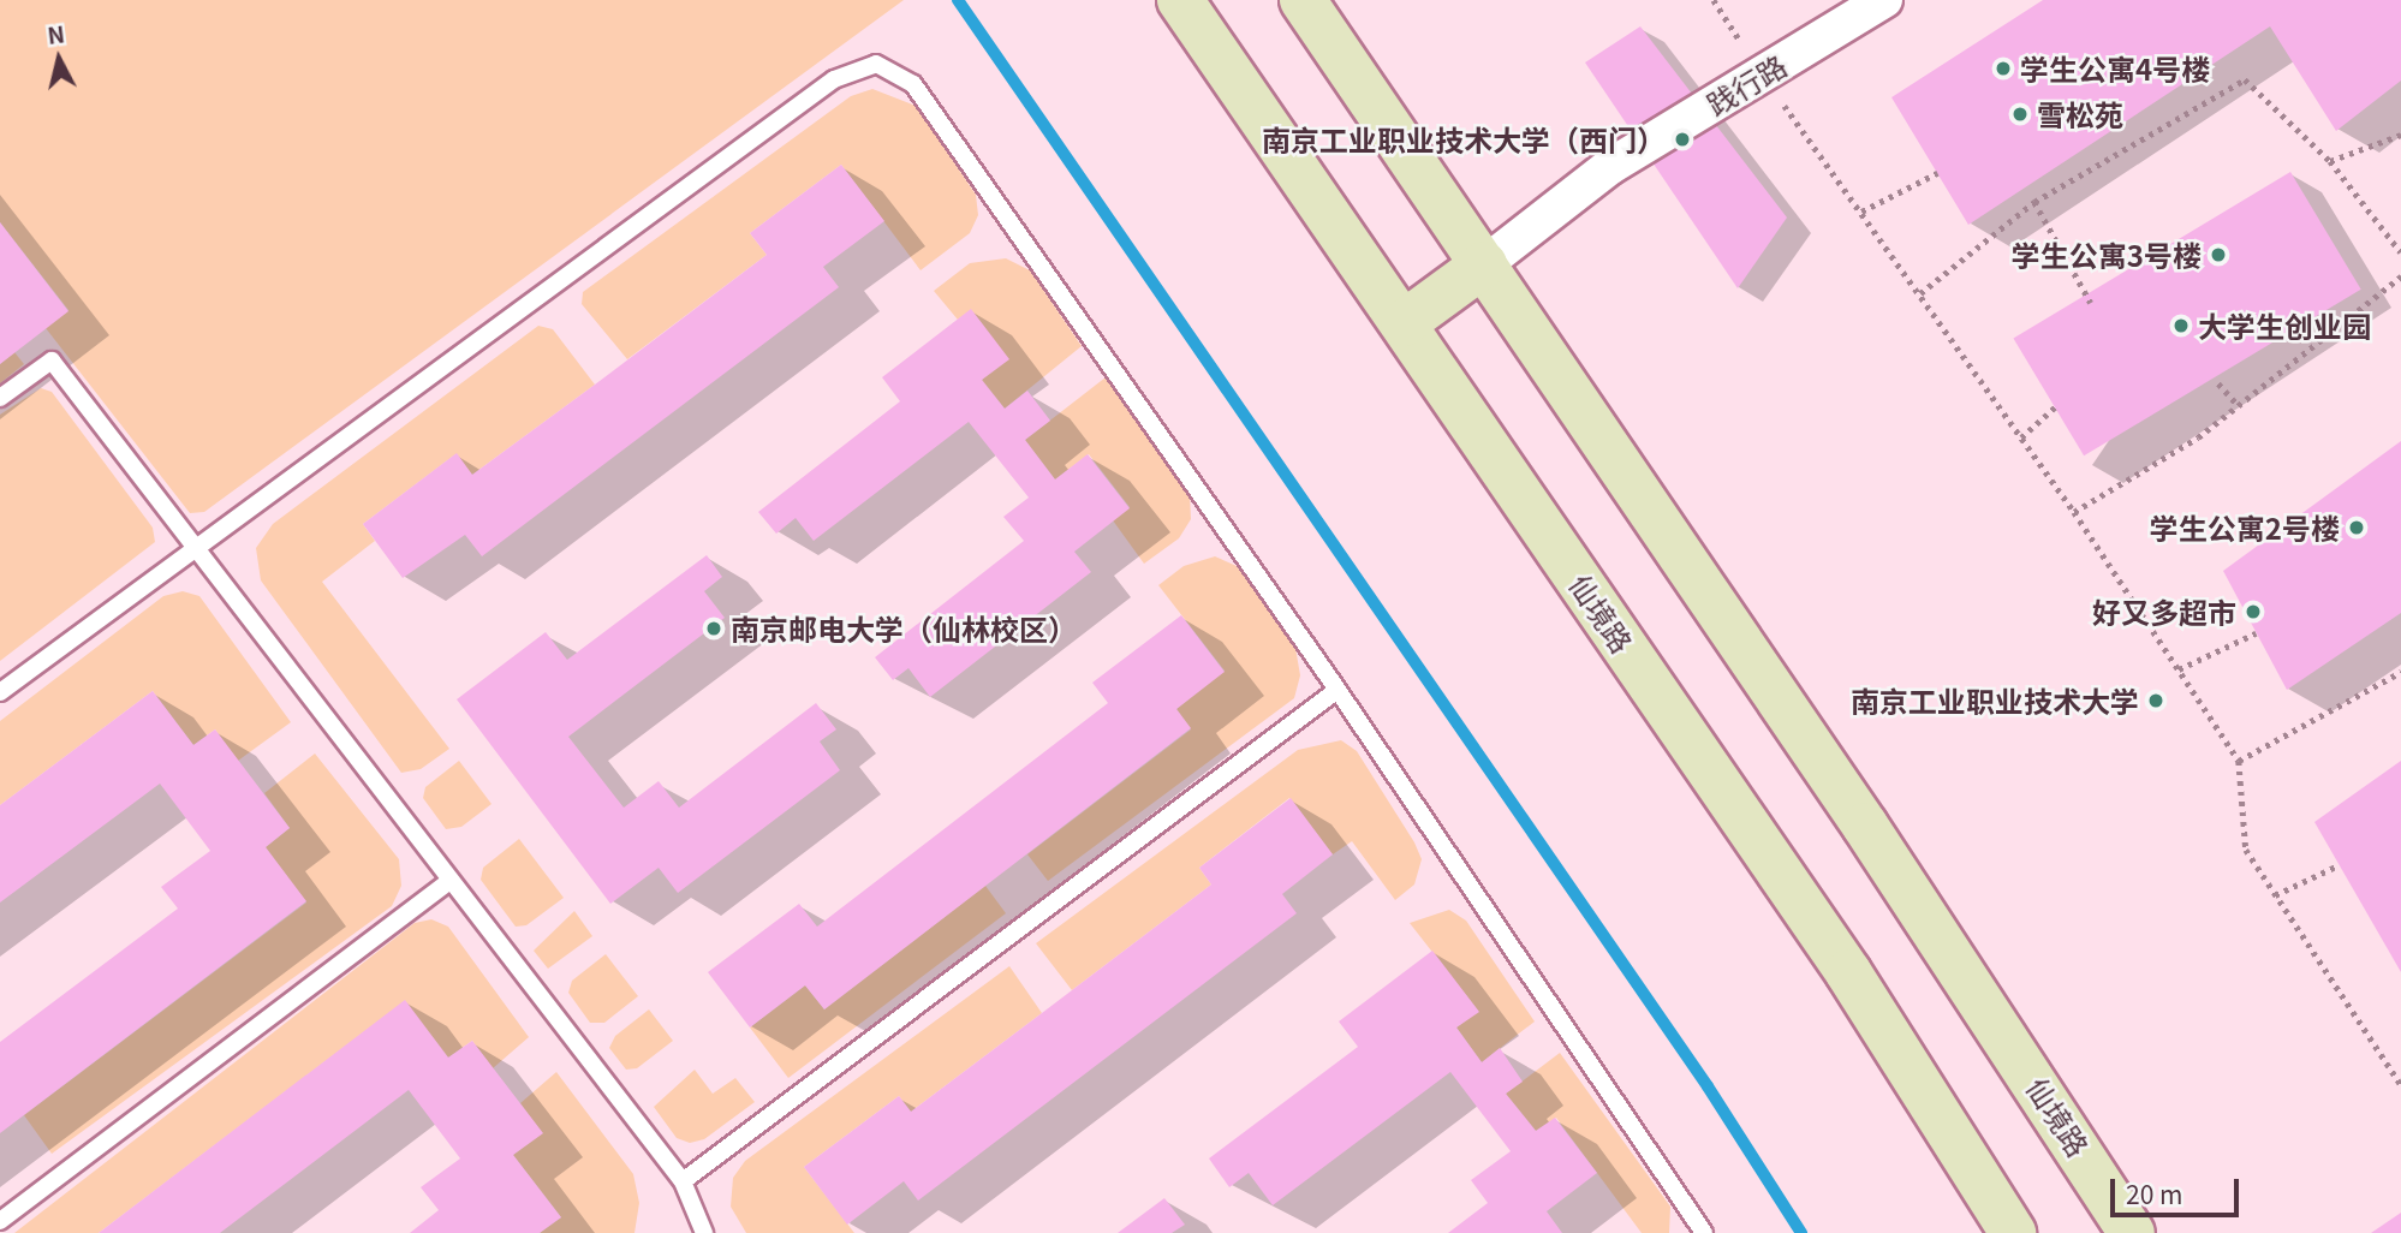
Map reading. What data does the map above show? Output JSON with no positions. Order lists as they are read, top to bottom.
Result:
{
  "streets": {
    "main road": ["仙境路"],
    "street": ["践行路"]
  },
  "crossings": [
    ["践行路", "仙境路"]
  ],
  "places": [
    "学生公寓4号楼",
    "雪松苑",
    "南京工业职业技术大学（西门）",
    "学生公寓3号楼",
    "大学生创业园",
    "学生公寓2号楼",
    "好又多超市",
    "南京邮电大学（仙林校区）",
    "南京工业职业技术大学"
  ],
  "scale_bar": "20 m",
  "north": "top"
}
